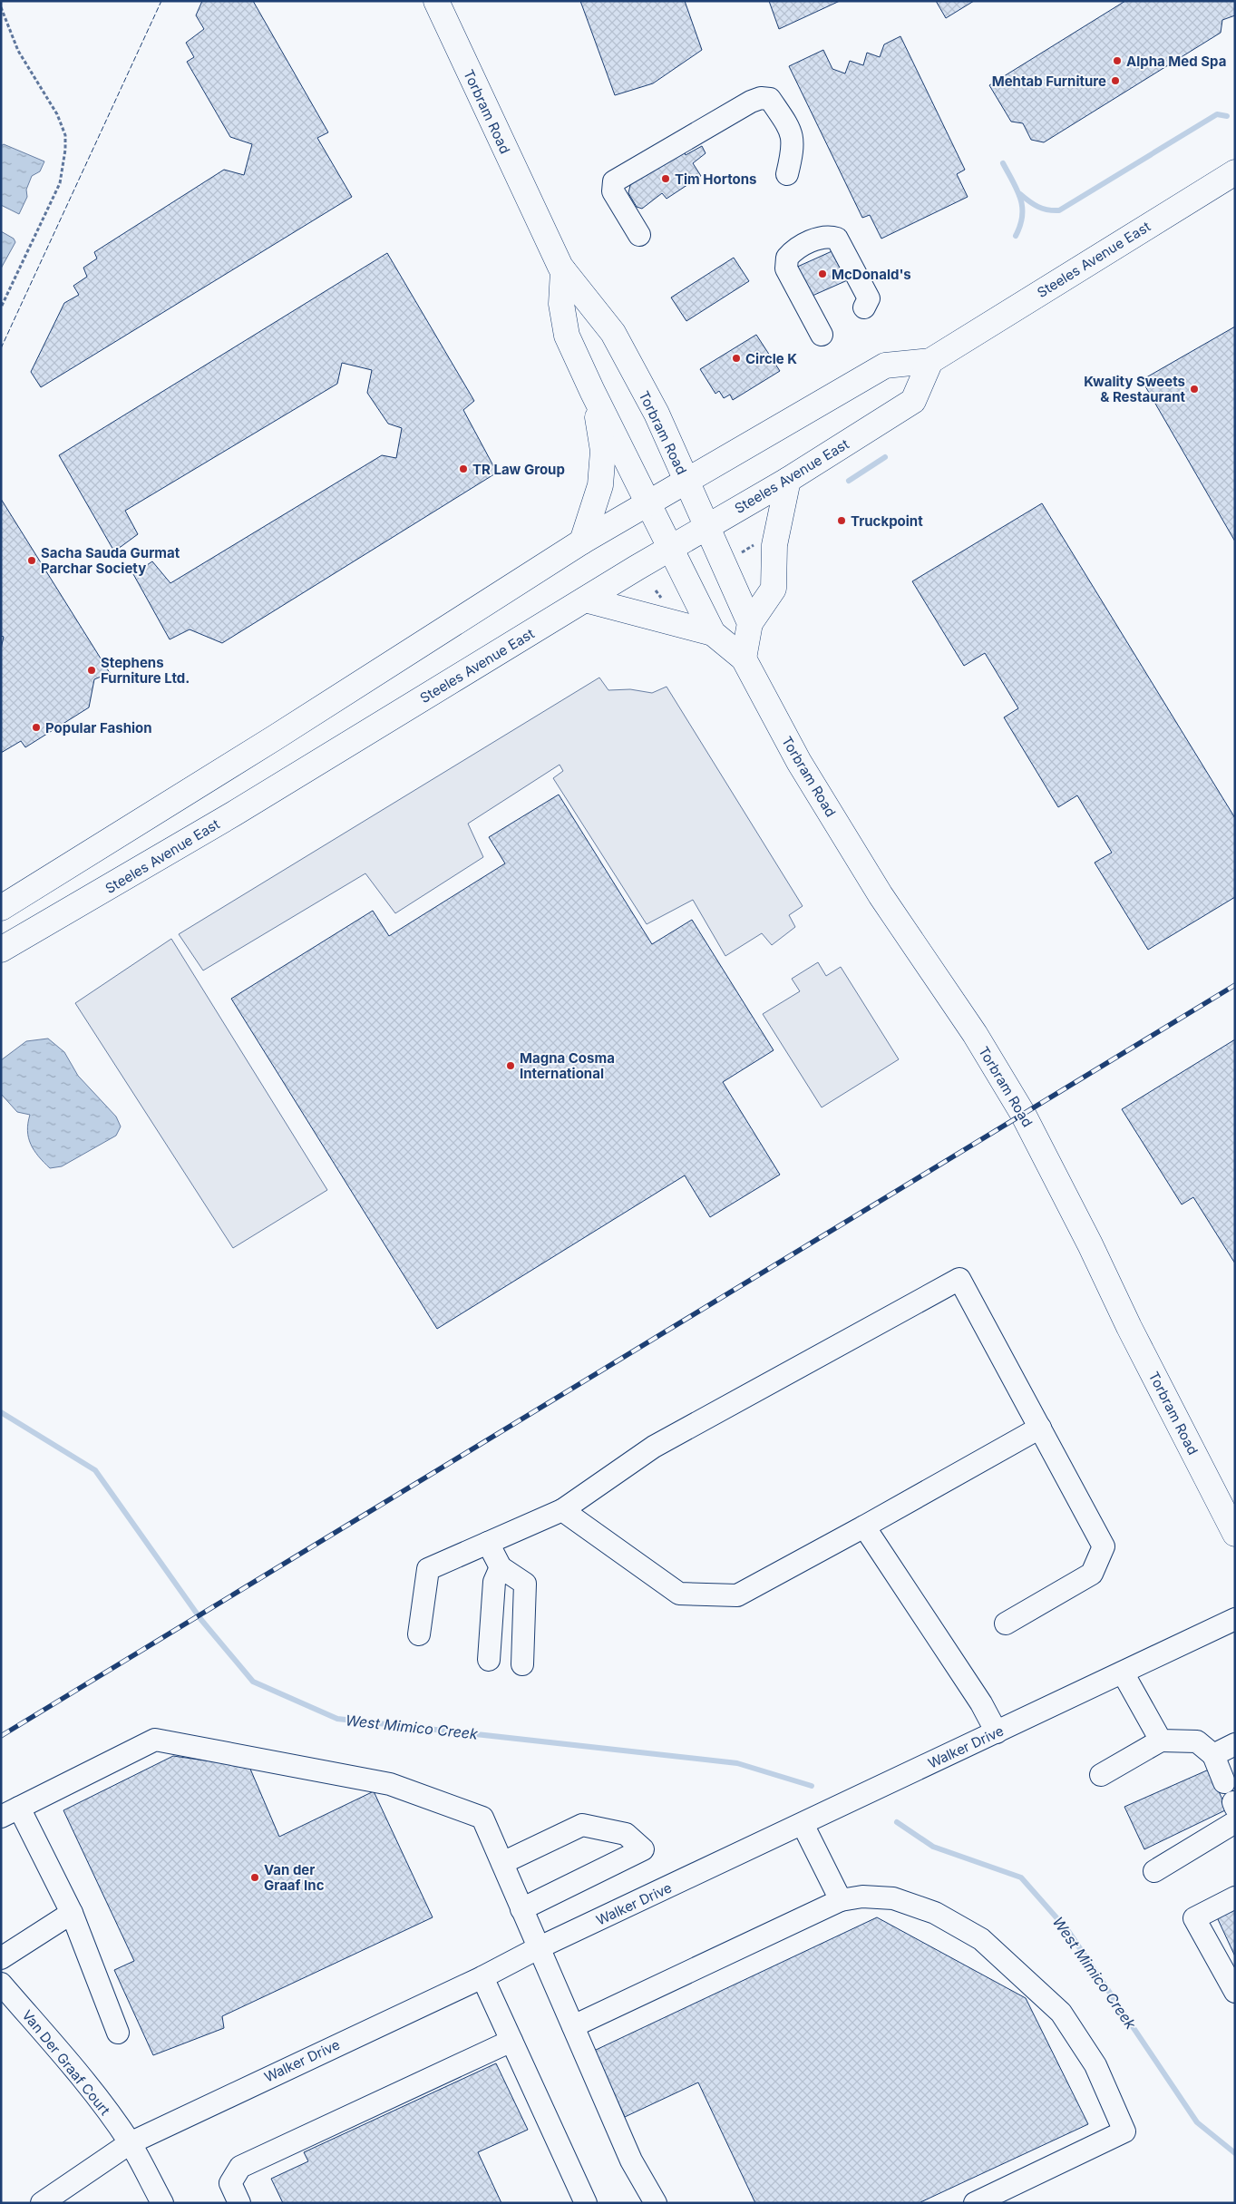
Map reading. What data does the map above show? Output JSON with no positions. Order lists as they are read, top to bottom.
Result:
{
  "streets": {
    "main road": ["Torbram Road", "Steeles Avenue East"],
    "street": ["Walker Drive", "Van Der Graaf Court"]
  },
  "crossings": [
    ["Torbram Road", "Steeles Avenue East"],
    ["Walker Drive", "Van Der Graaf Court"]
  ],
  "water": ["West Mimico Creek"],
  "places": [
    "Alpha Med Spa",
    "Mehtab Furniture",
    "Tim Hortons",
    "McDonald's",
    "Circle K",
    "Kwality Sweets & Restaurant",
    "TR Law Group",
    "Truckpoint",
    "Sacha Sauda Gurmat Parchar Society",
    "Stephens Furniture Ltd.",
    "Popular Fashion",
    "Magna Cosma International",
    "Van der Graaf Inc"
  ]
}
